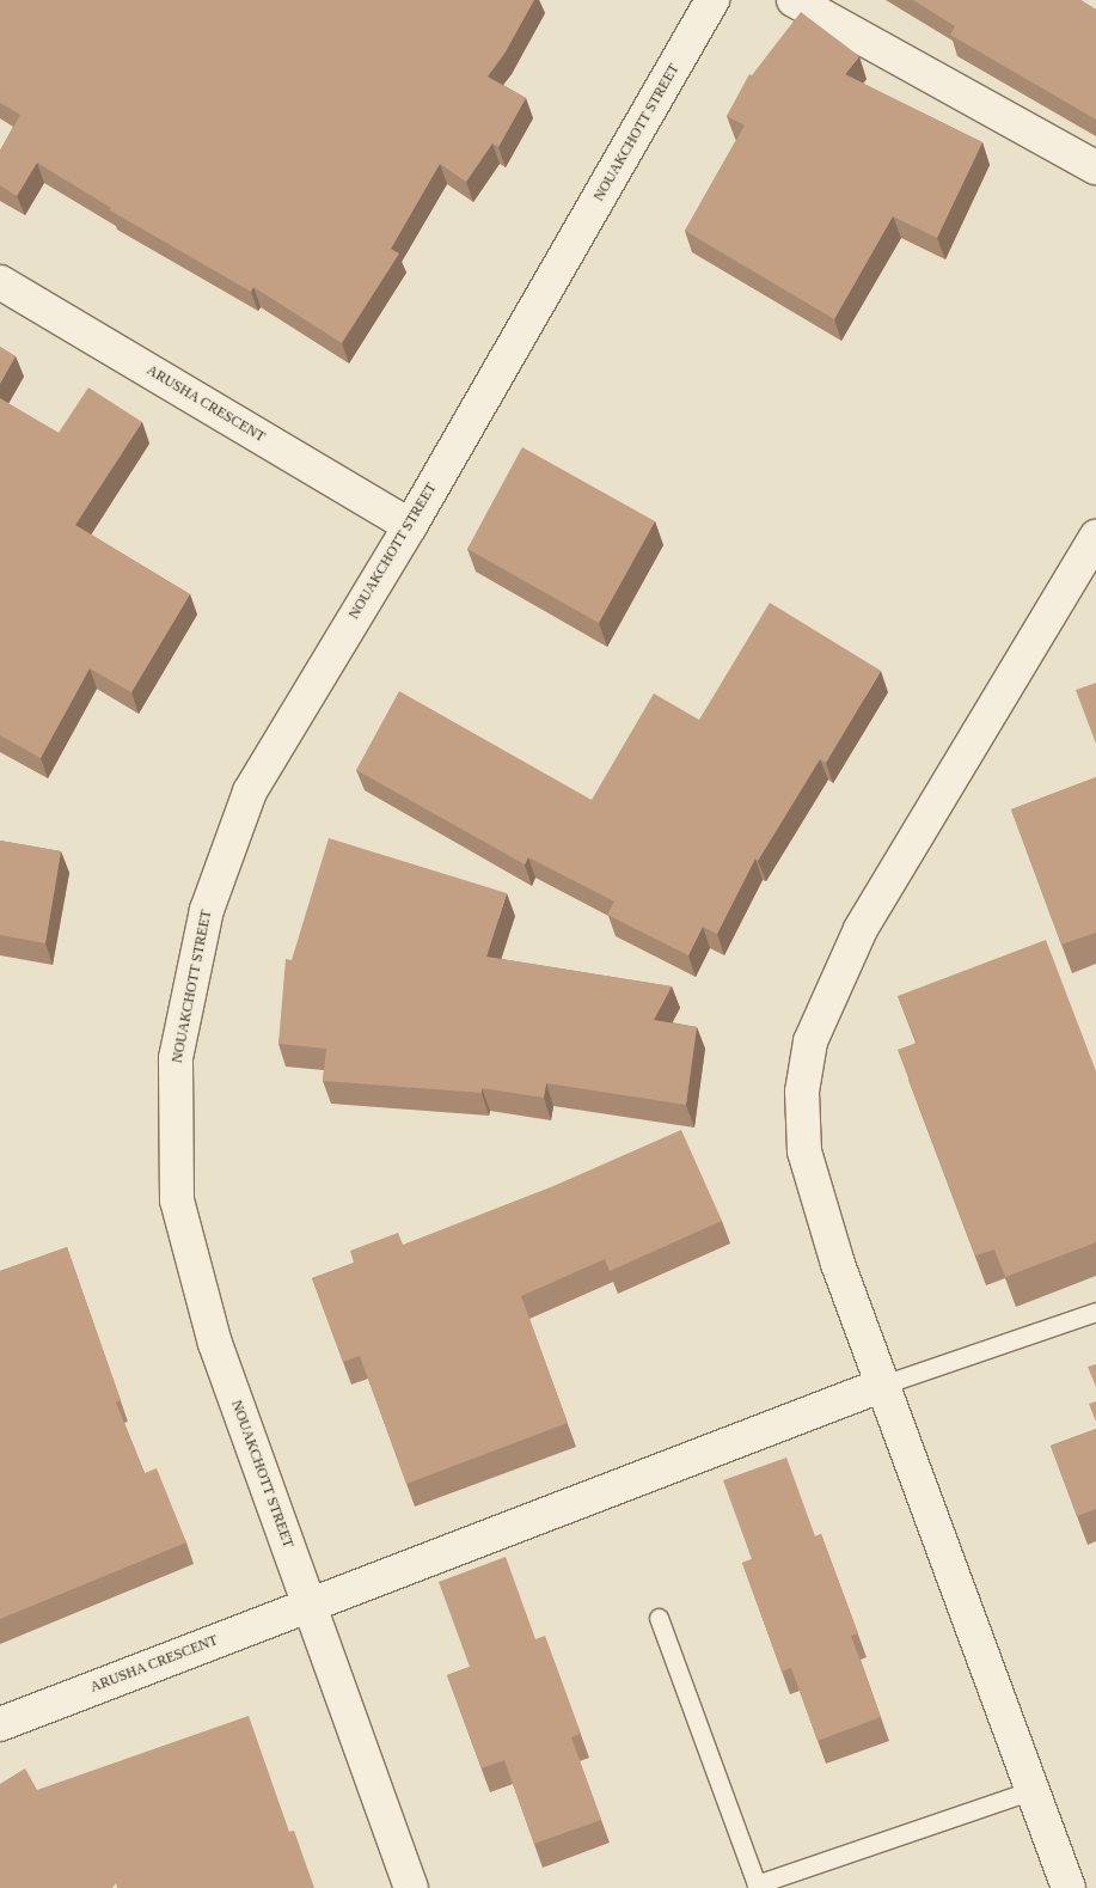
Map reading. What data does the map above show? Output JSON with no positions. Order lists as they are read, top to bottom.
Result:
{
  "streets": {
    "street": ["NOUAKCHOTT STREET", "ARUSHA CRESCENT"]
  },
  "crossings": [
    ["NOUAKCHOTT STREET", "ARUSHA CRESCENT"]
  ]
}
